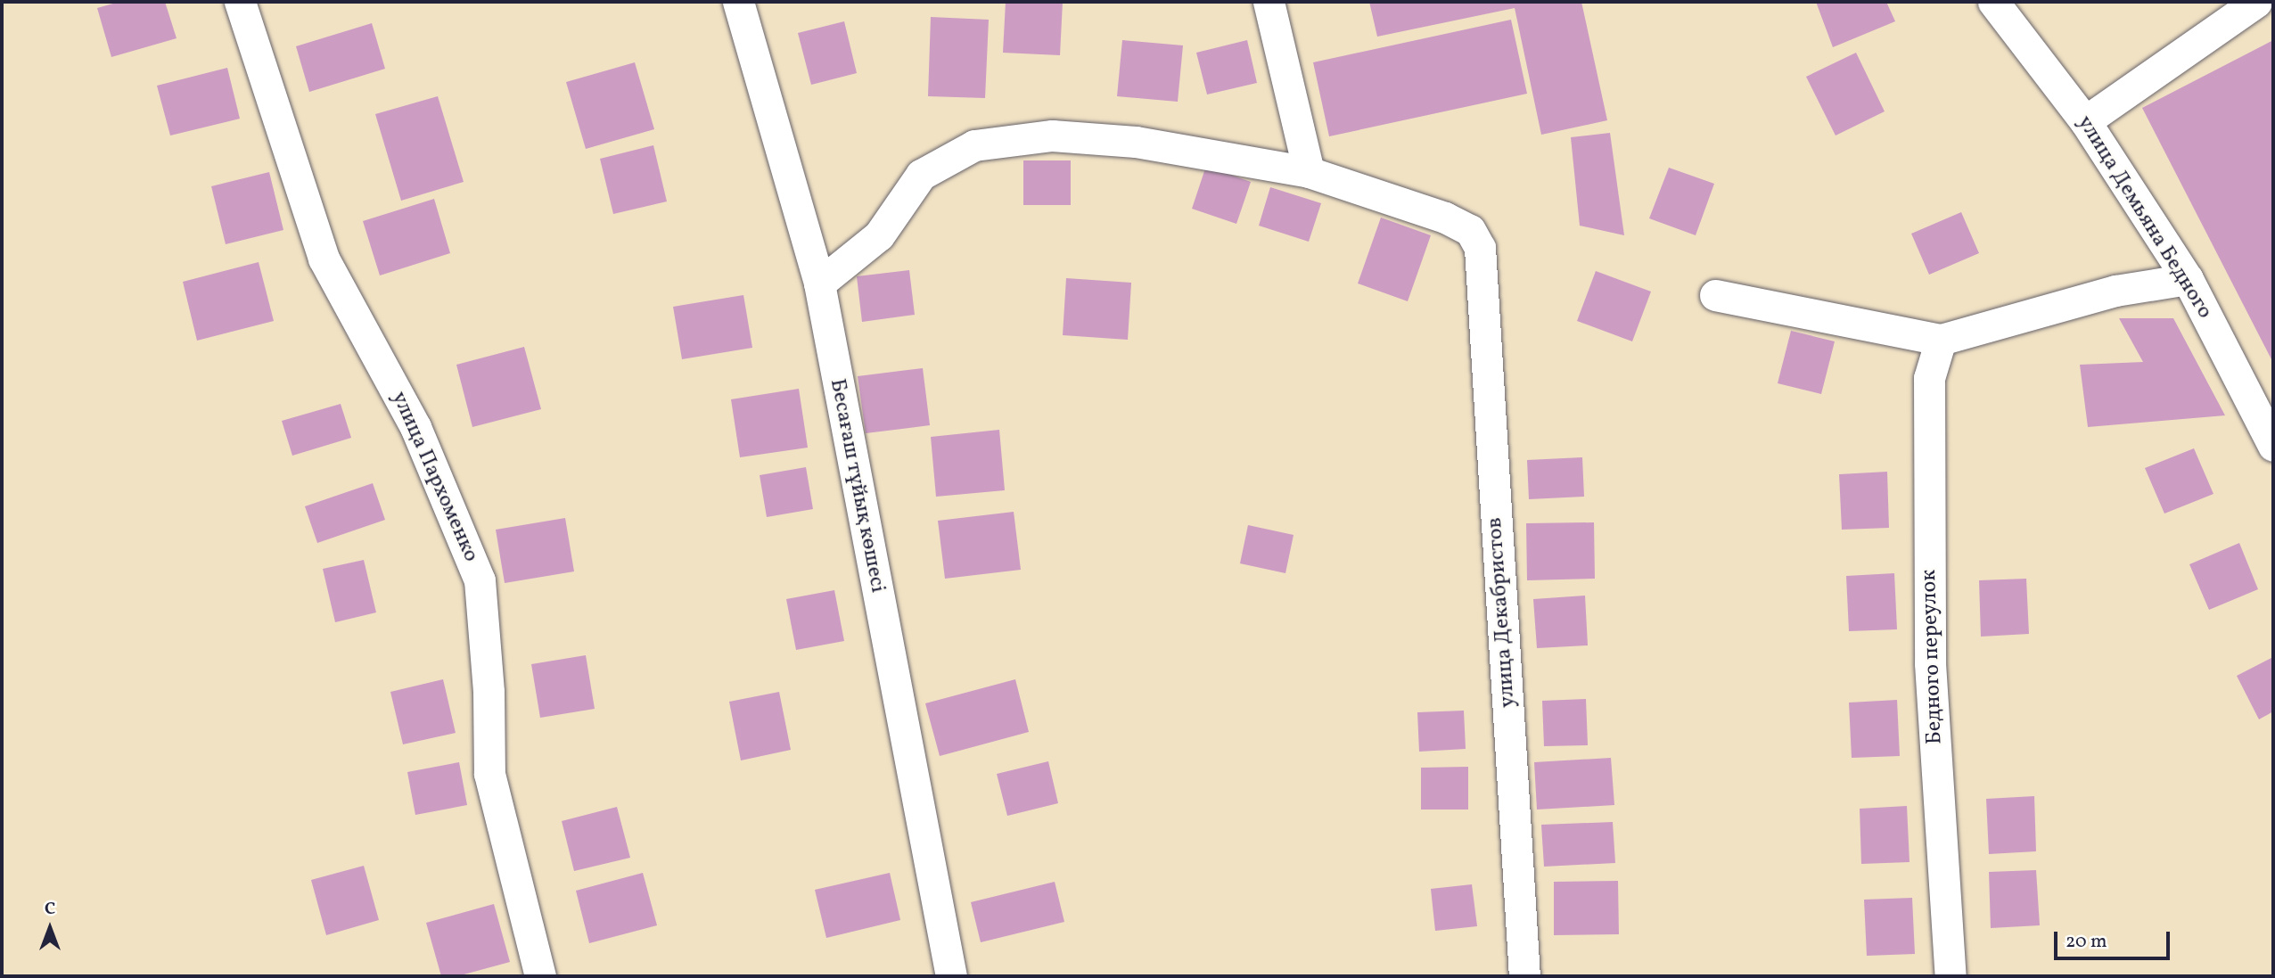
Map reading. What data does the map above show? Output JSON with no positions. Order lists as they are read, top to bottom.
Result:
{
  "streets": {
    "street": [
      "улица Демьяна Бедного",
      "улица Пархоменко",
      "Бесағаш тұйық көшесі",
      "улица Декабристов",
      "Бедного переулок"
    ]
  },
  "scale_bar": "20 m",
  "north": "top"
}
